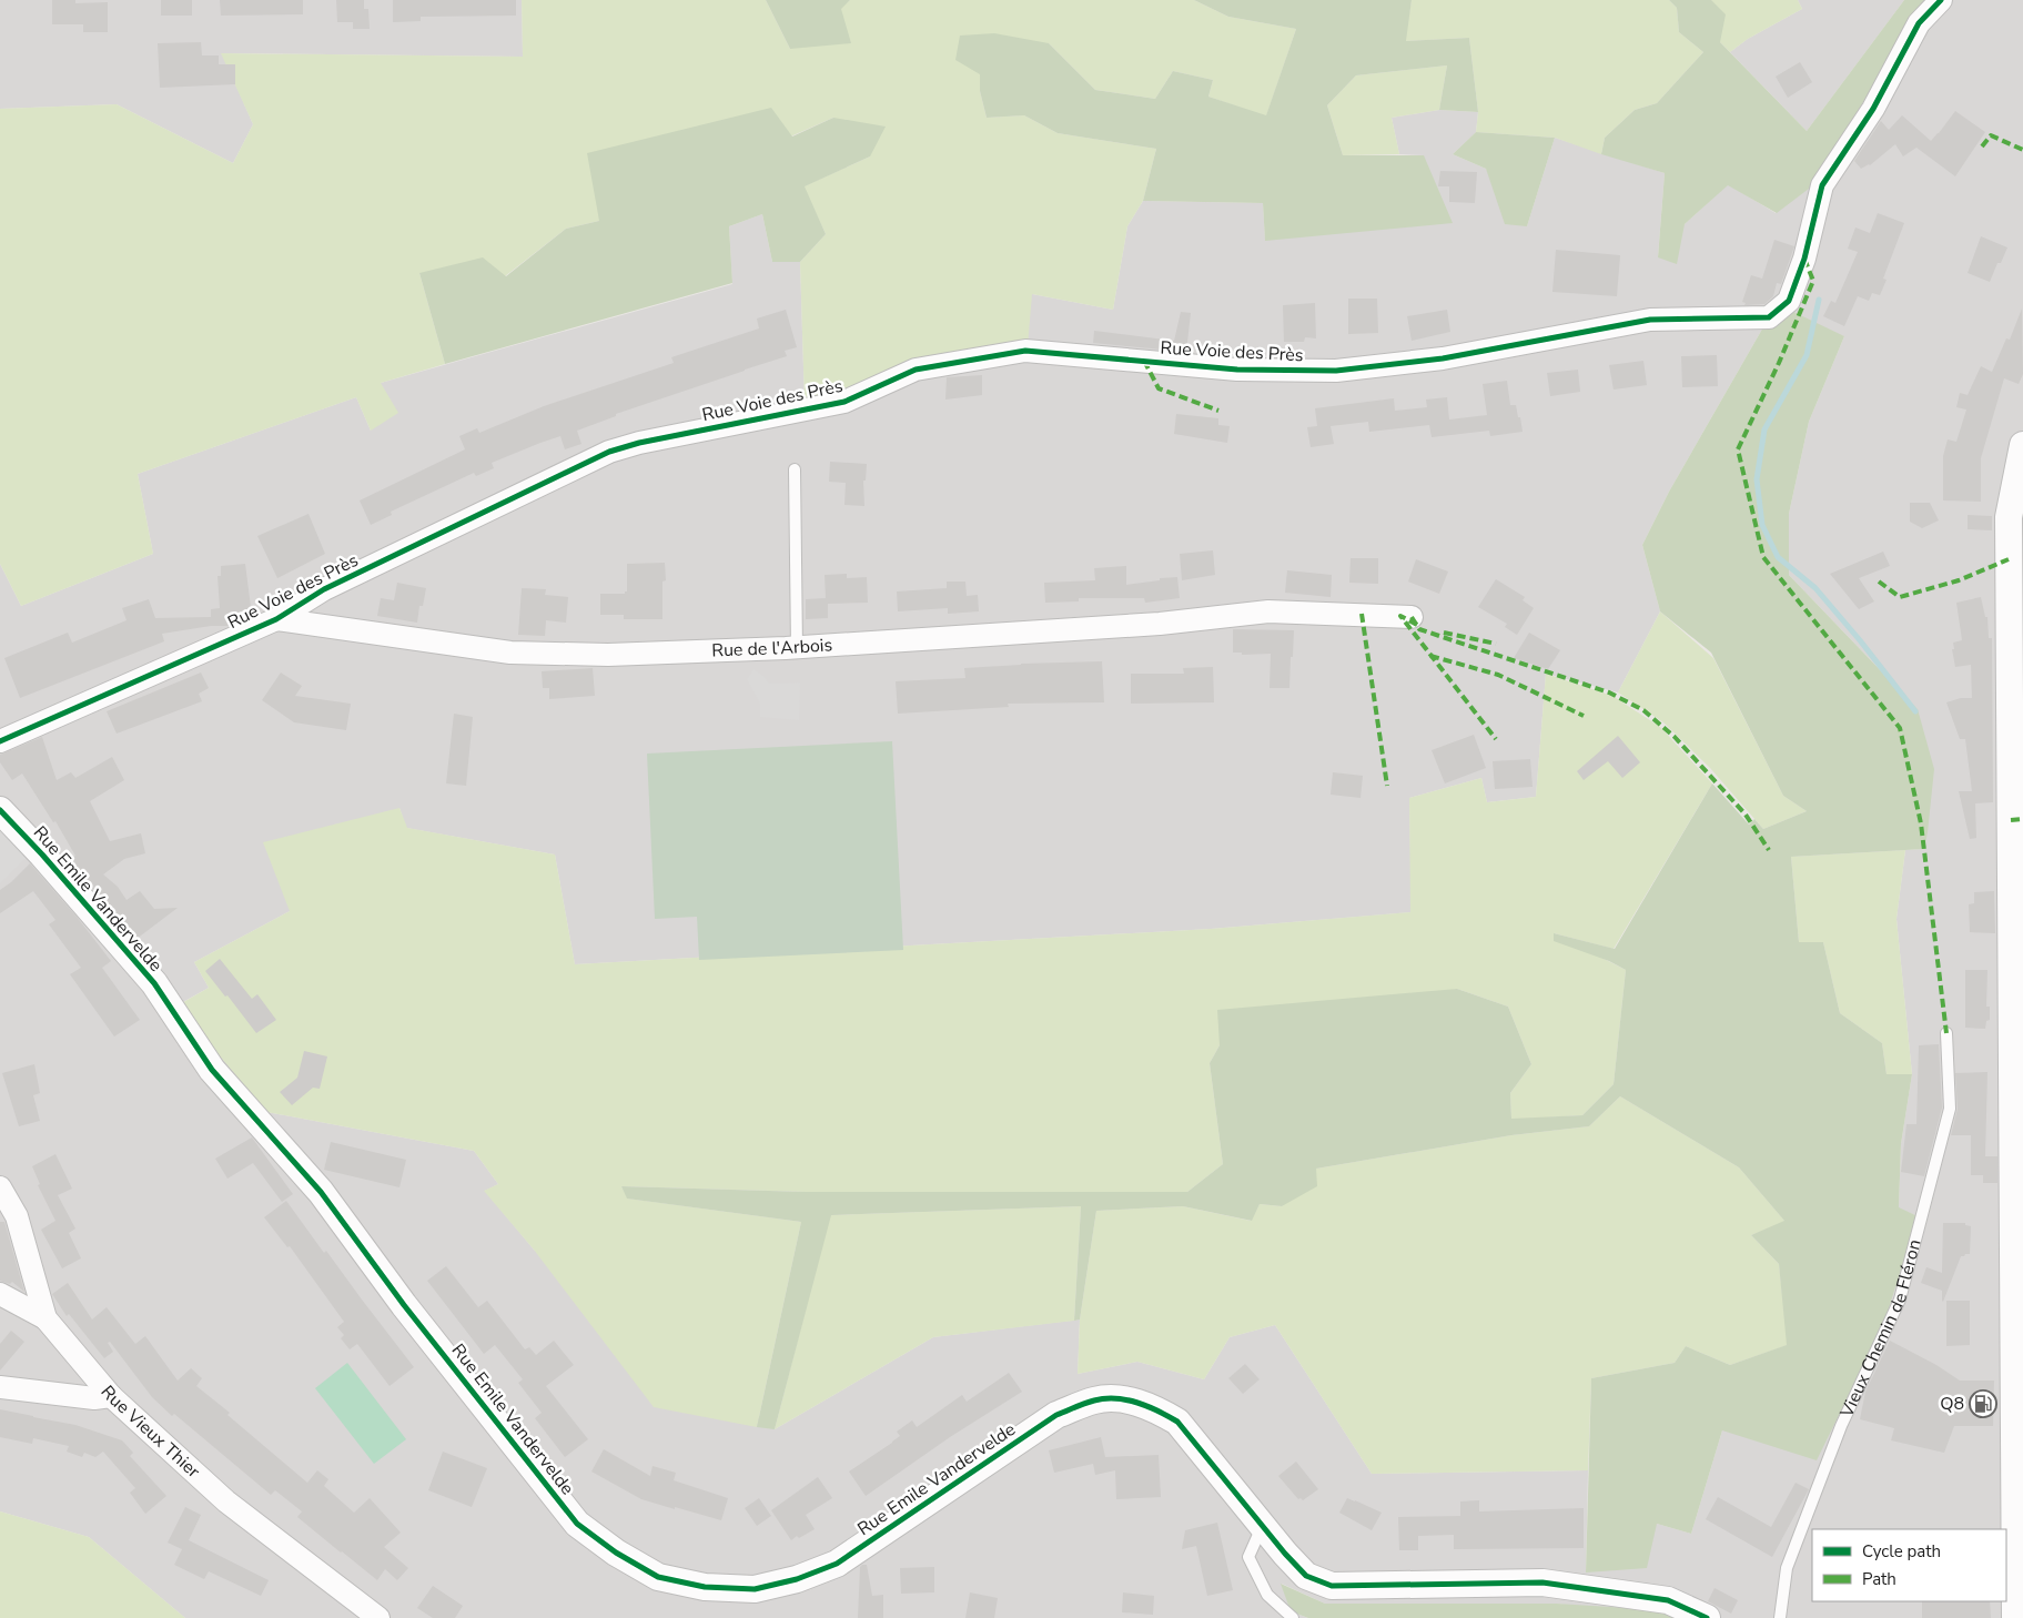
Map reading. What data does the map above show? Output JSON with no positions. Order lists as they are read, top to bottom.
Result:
{
  "streets": {
    "street": [
      "Rue Voie des Près",
      "Rue de l'Arbois",
      "Rue Emile Vandervelde",
      "Rue Vieux Thier"
    ],
    "lane": ["Vieux Chemin de Fléron"]
  },
  "crossings": [
    ["Rue Voie des Près", "Rue de l'Arbois"]
  ],
  "places": {
    "fuel station": ["Q8"]
  },
  "legend": ["Cycle path", "Path"]
}
